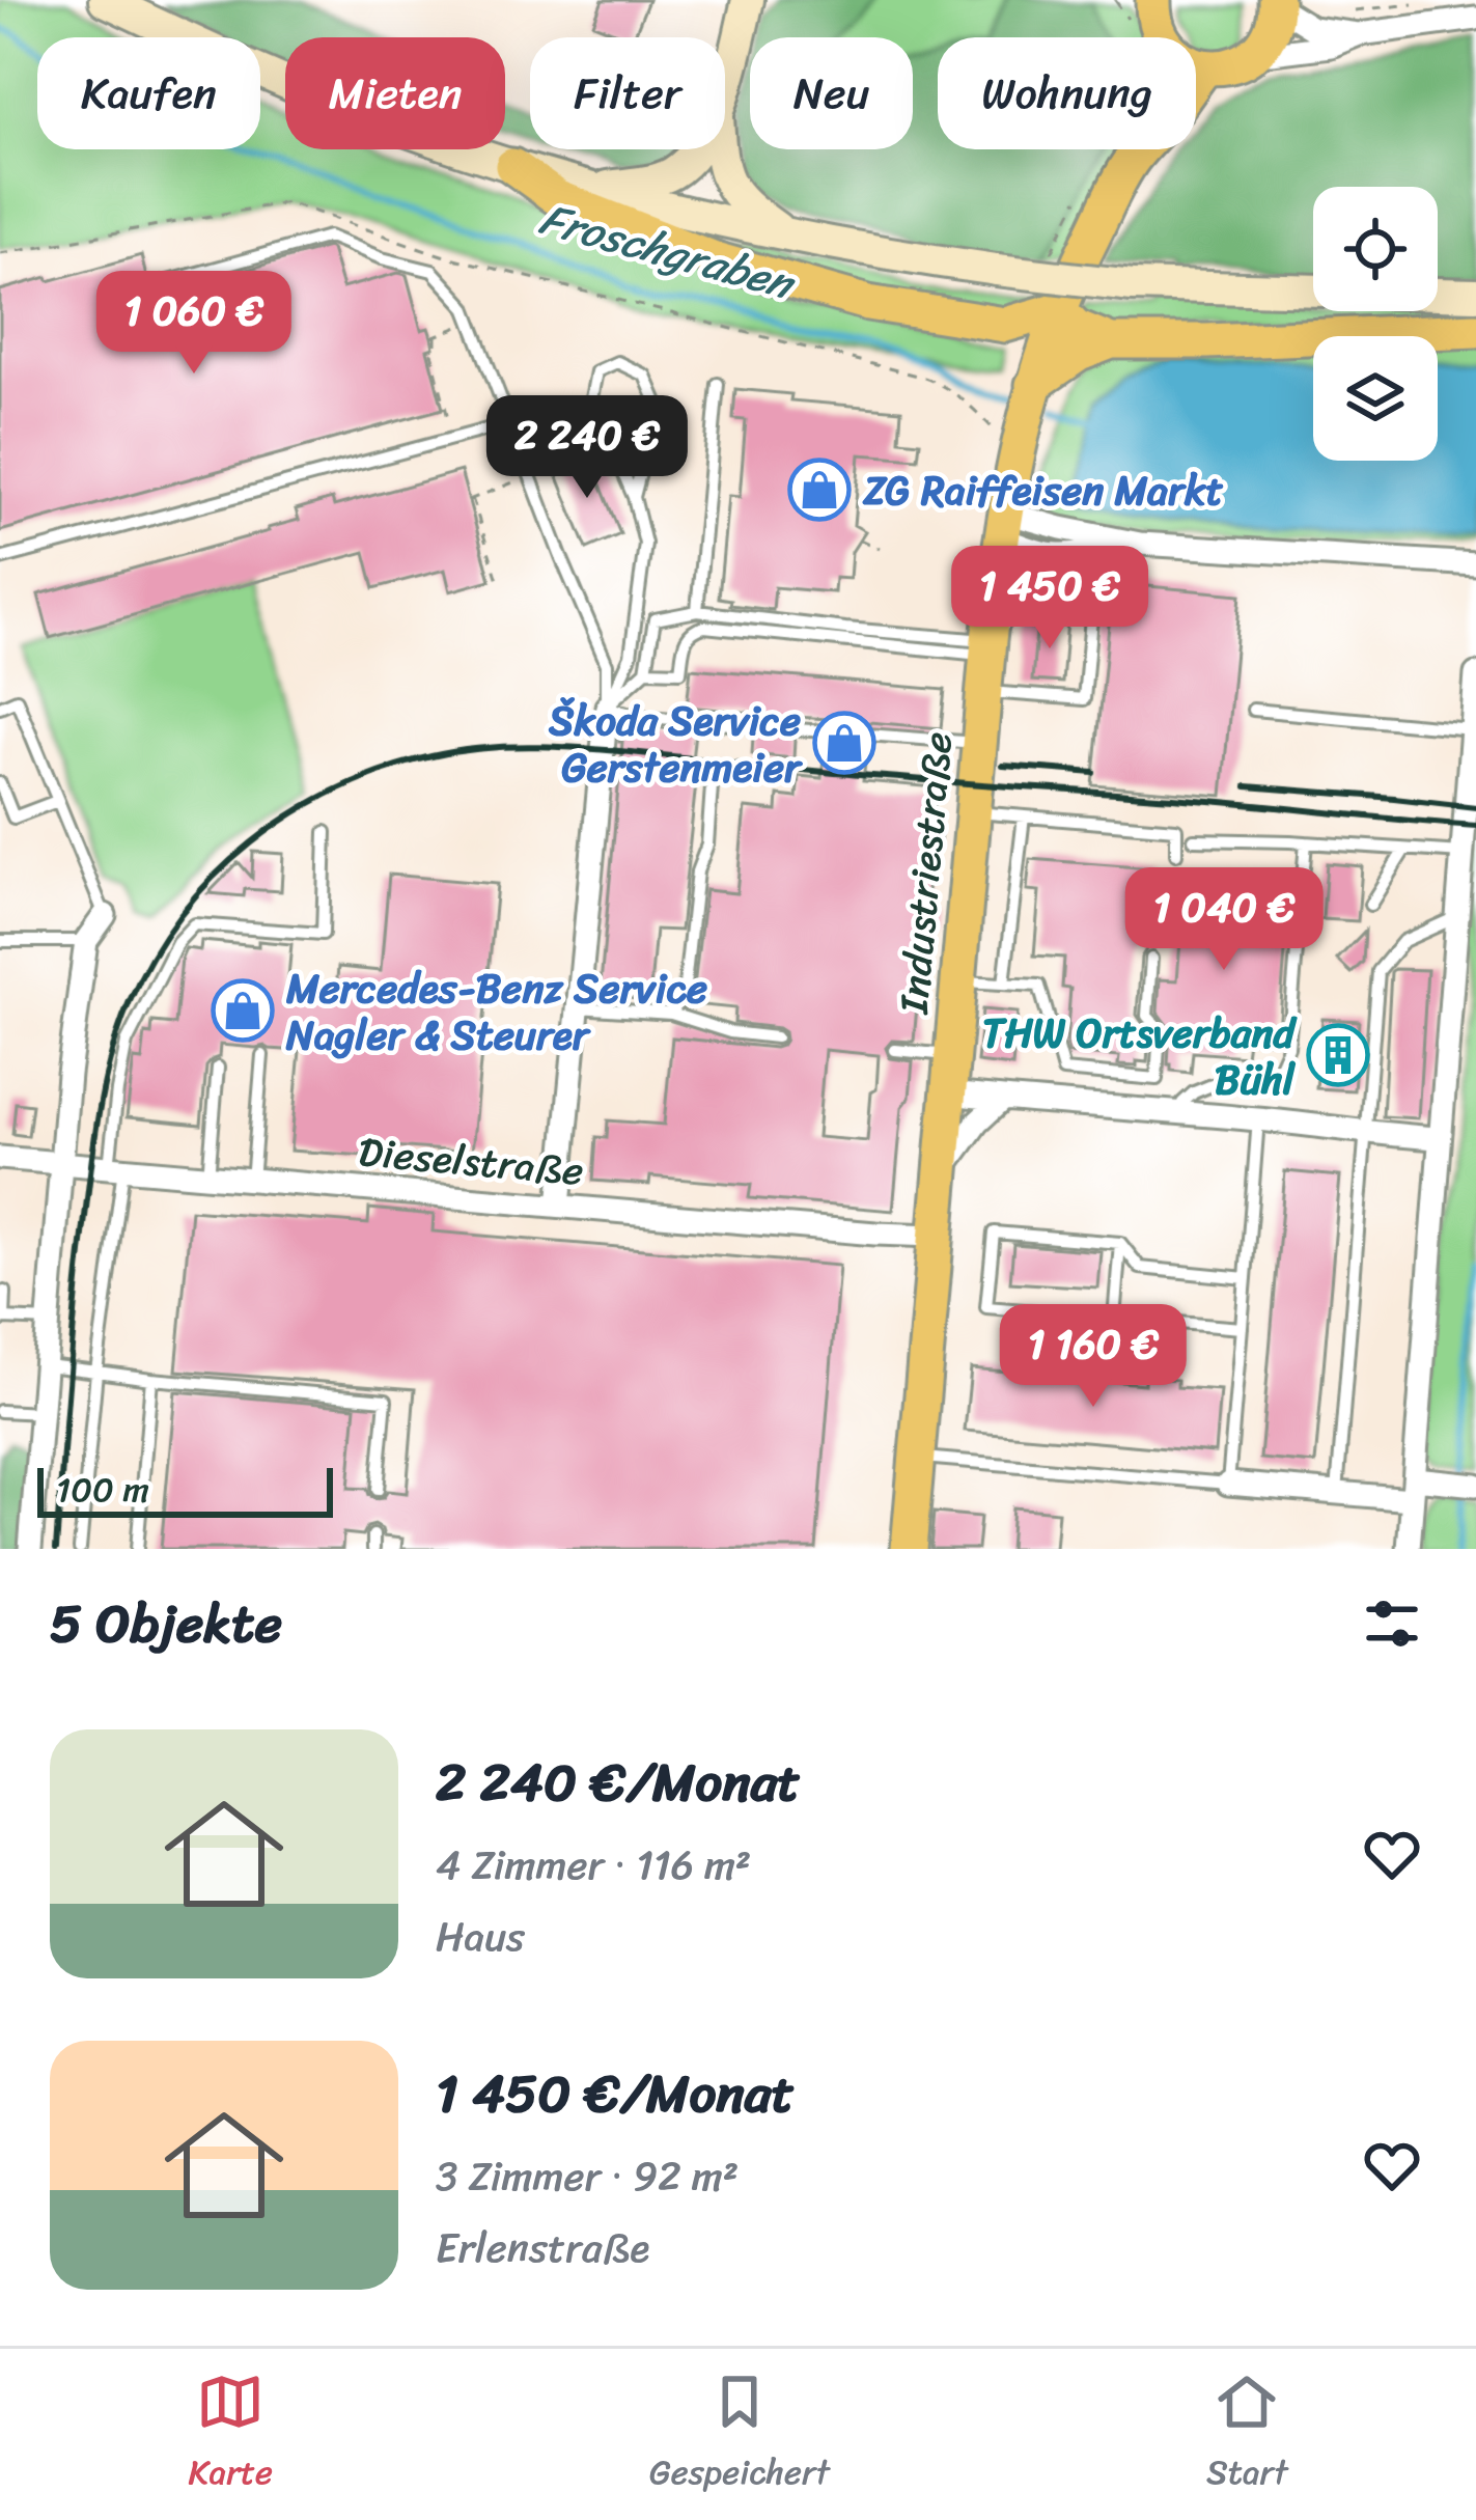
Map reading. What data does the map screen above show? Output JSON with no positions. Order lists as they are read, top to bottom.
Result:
{
  "streets": {
    "main road": ["Industriestraße"],
    "street": ["Dieselstraße"]
  },
  "crossings": [
    ["Industriestraße", "Dieselstraße"]
  ],
  "water": ["Froschgraben"],
  "places": {
    "shop": ["ZG Raiffeisen Markt", "Škoda Service Gerstenmeier", "Mercedes-Benz Service Nagler & Steurer"],
    "building": ["THW Ortsverband Bühl"]
  },
  "scale_bar": "100 m",
  "page": {
    "chip": [
      "Kaufen",
      "Mieten",
      "Filter",
      "Neu",
      "Wohnung"
    ],
    "price": [
      "1 060 €",
      "2 240 €",
      "1 450 €",
      "1 040 €",
      "1 160 €"
    ],
    "scale": "100 m",
    "heading": "5 Objekte",
    "list": [
      {
        "name": "2 240 €/Monat",
        "note": "4 Zimmer · 116 m² · Haus"
      },
      {
        "name": "1 450 €/Monat",
        "note": "3 Zimmer · 92 m² · Erlenstraße"
      }
    ],
    "tabs": ["Karte", "Gespeichert", "Start"]
  }
}
